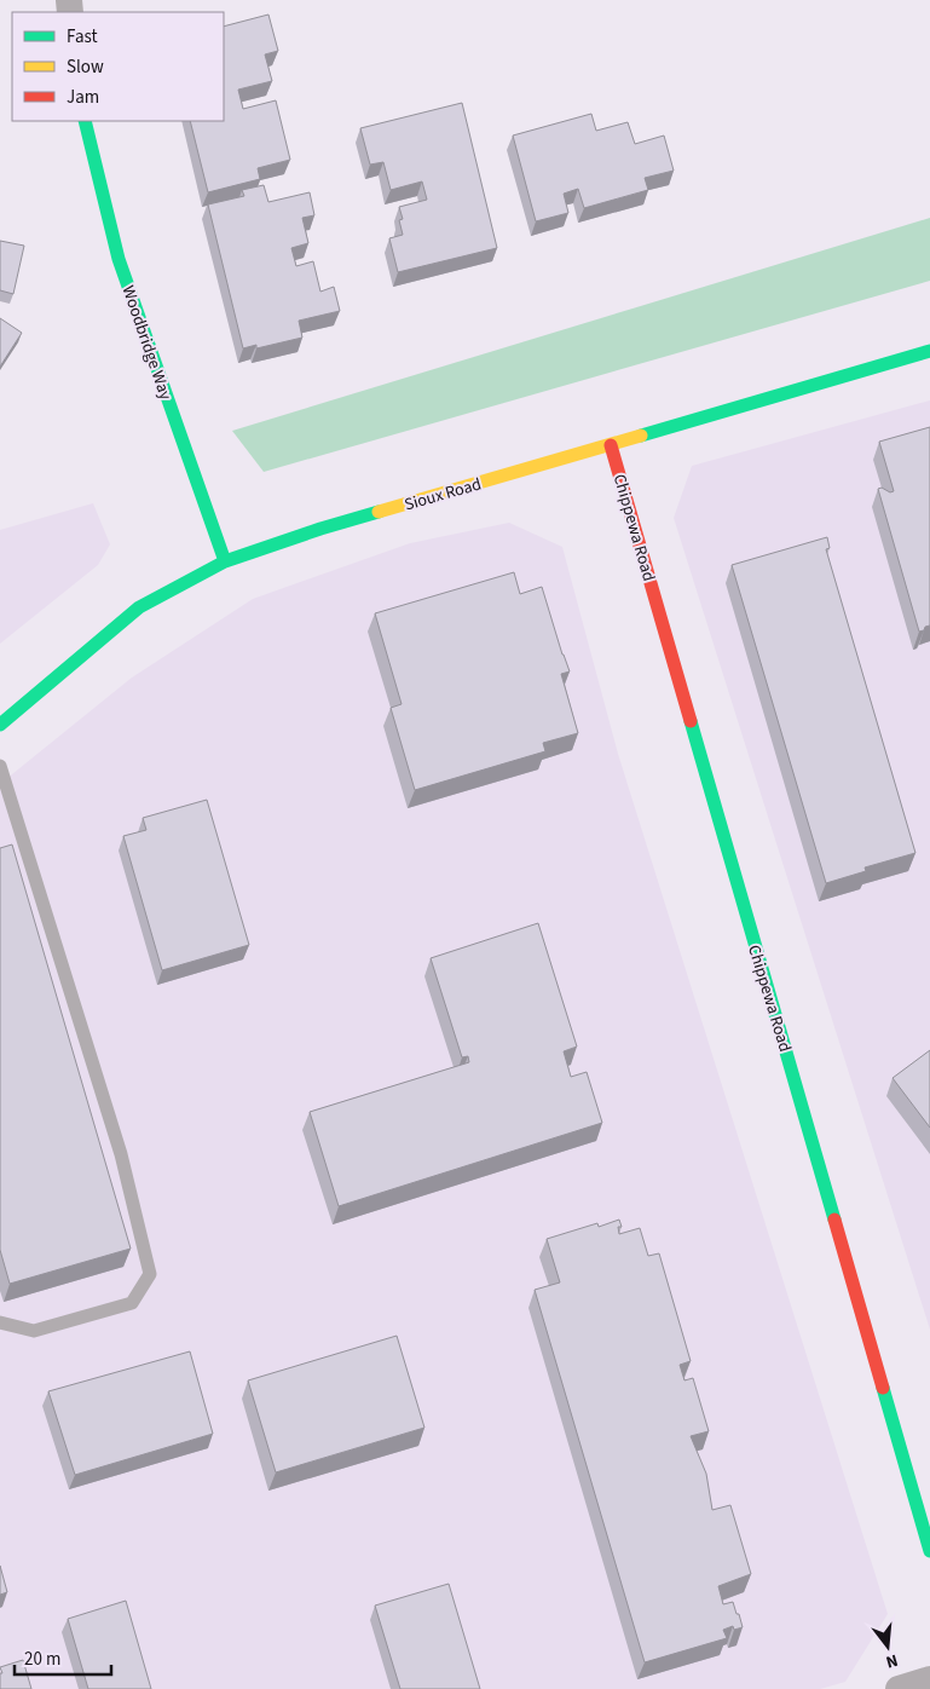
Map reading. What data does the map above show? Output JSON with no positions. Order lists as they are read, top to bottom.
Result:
{
  "streets": {
    "street": ["Woodbridge Way", "Sioux Road", "Chippewa Road"]
  },
  "crossings": [
    ["Woodbridge Way", "Sioux Road"],
    ["Sioux Road", "Chippewa Road"]
  ],
  "legend": ["Fast", "Slow", "Jam"],
  "scale_bar": "20 m",
  "north": "bottom"
}
